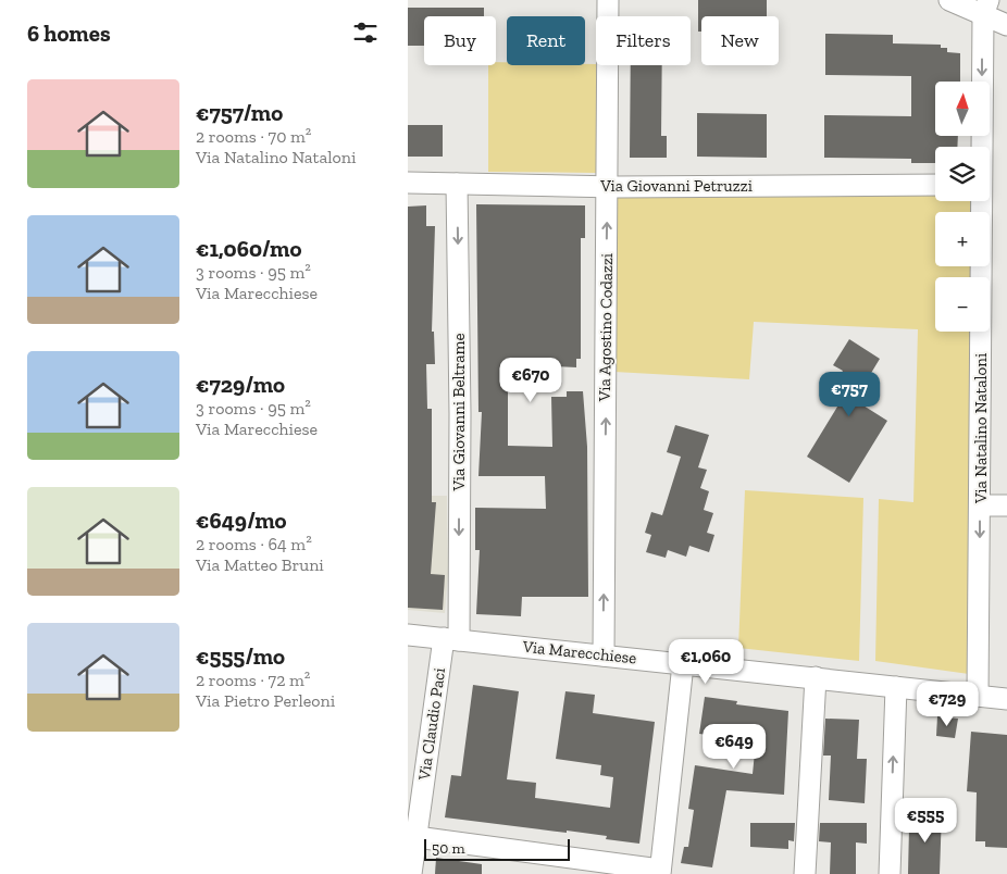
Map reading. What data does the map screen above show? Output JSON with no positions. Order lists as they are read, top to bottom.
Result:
{
  "streets": {
    "street": [
      "Via Giovanni Petruzzi",
      "Via Agostino Codazzi",
      "Via Giovanni Beltrame",
      "Via Natalino Nataloni",
      "Via Marecchiese",
      "Via Claudio Paci"
    ]
  },
  "crossings": [
    ["Via Giovanni Petruzzi", "Via Agostino Codazzi"],
    ["Via Giovanni Petruzzi", "Via Giovanni Beltrame"],
    ["Via Agostino Codazzi", "Via Marecchiese"],
    ["Via Giovanni Beltrame", "Via Marecchiese"],
    ["Via Giovanni Beltrame", "Via Claudio Paci"],
    ["Via Natalino Nataloni", "Via Marecchiese"],
    ["Via Marecchiese", "Via Claudio Paci"]
  ],
  "one_way": ["Via Agostino Codazzi", "Via Giovanni Beltrame", "Via Natalino Nataloni"],
  "scale_bar": "50 m",
  "north": "top",
  "page": {
    "heading": "6 homes",
    "chip": [
      "Buy",
      "Rent",
      "Filters",
      "New"
    ],
    "list": [
      {
        "name": "€757/mo",
        "note": "2 rooms · 70 m² · Via Natalino Nataloni"
      },
      {
        "name": "€1,060/mo",
        "note": "3 rooms · 95 m² · Via Marecchiese"
      },
      {
        "name": "€729/mo",
        "note": "3 rooms · 95 m² · Via Marecchiese"
      },
      {
        "name": "€649/mo",
        "note": "2 rooms · 64 m² · Via Matteo Bruni"
      },
      {
        "name": "€555/mo",
        "note": "2 rooms · 72 m² · Via Pietro Perleoni"
      }
    ],
    "map_buttons": ["+", "−"],
    "price": [
      "€670",
      "€757",
      "€1,060",
      "€729",
      "€649",
      "€555"
    ],
    "scale": "50 m"
  }
}
